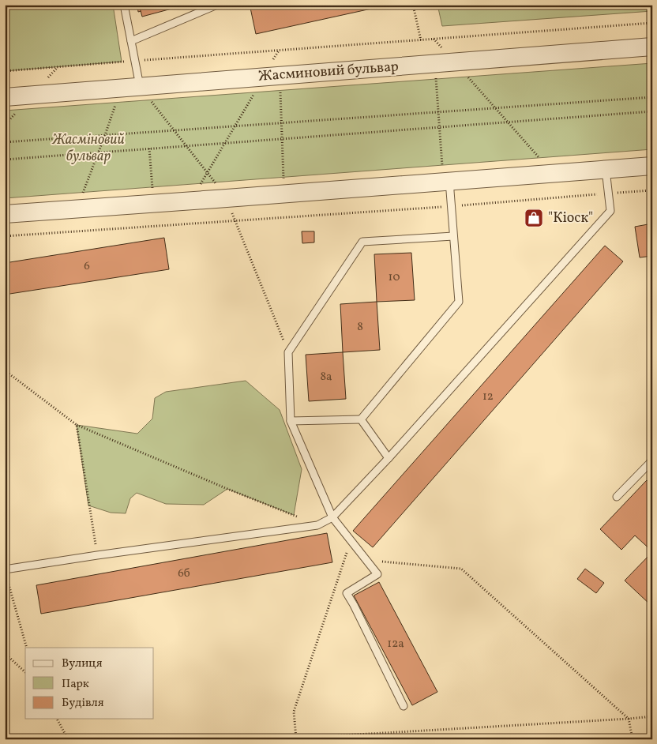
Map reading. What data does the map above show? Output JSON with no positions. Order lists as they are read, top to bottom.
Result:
{
  "streets": {
    "street": ["Жасминовий бульвар"]
  },
  "parks": ["Жасміновий бульвар"],
  "places": {
    "shop": ["\"Кіоск\""]
  },
  "house_numbers": [
    "6",
    "10",
    "8",
    "8а",
    "12",
    "6б",
    "12а"
  ],
  "legend": ["Вулиця", "Парк", "Будівля"]
}
